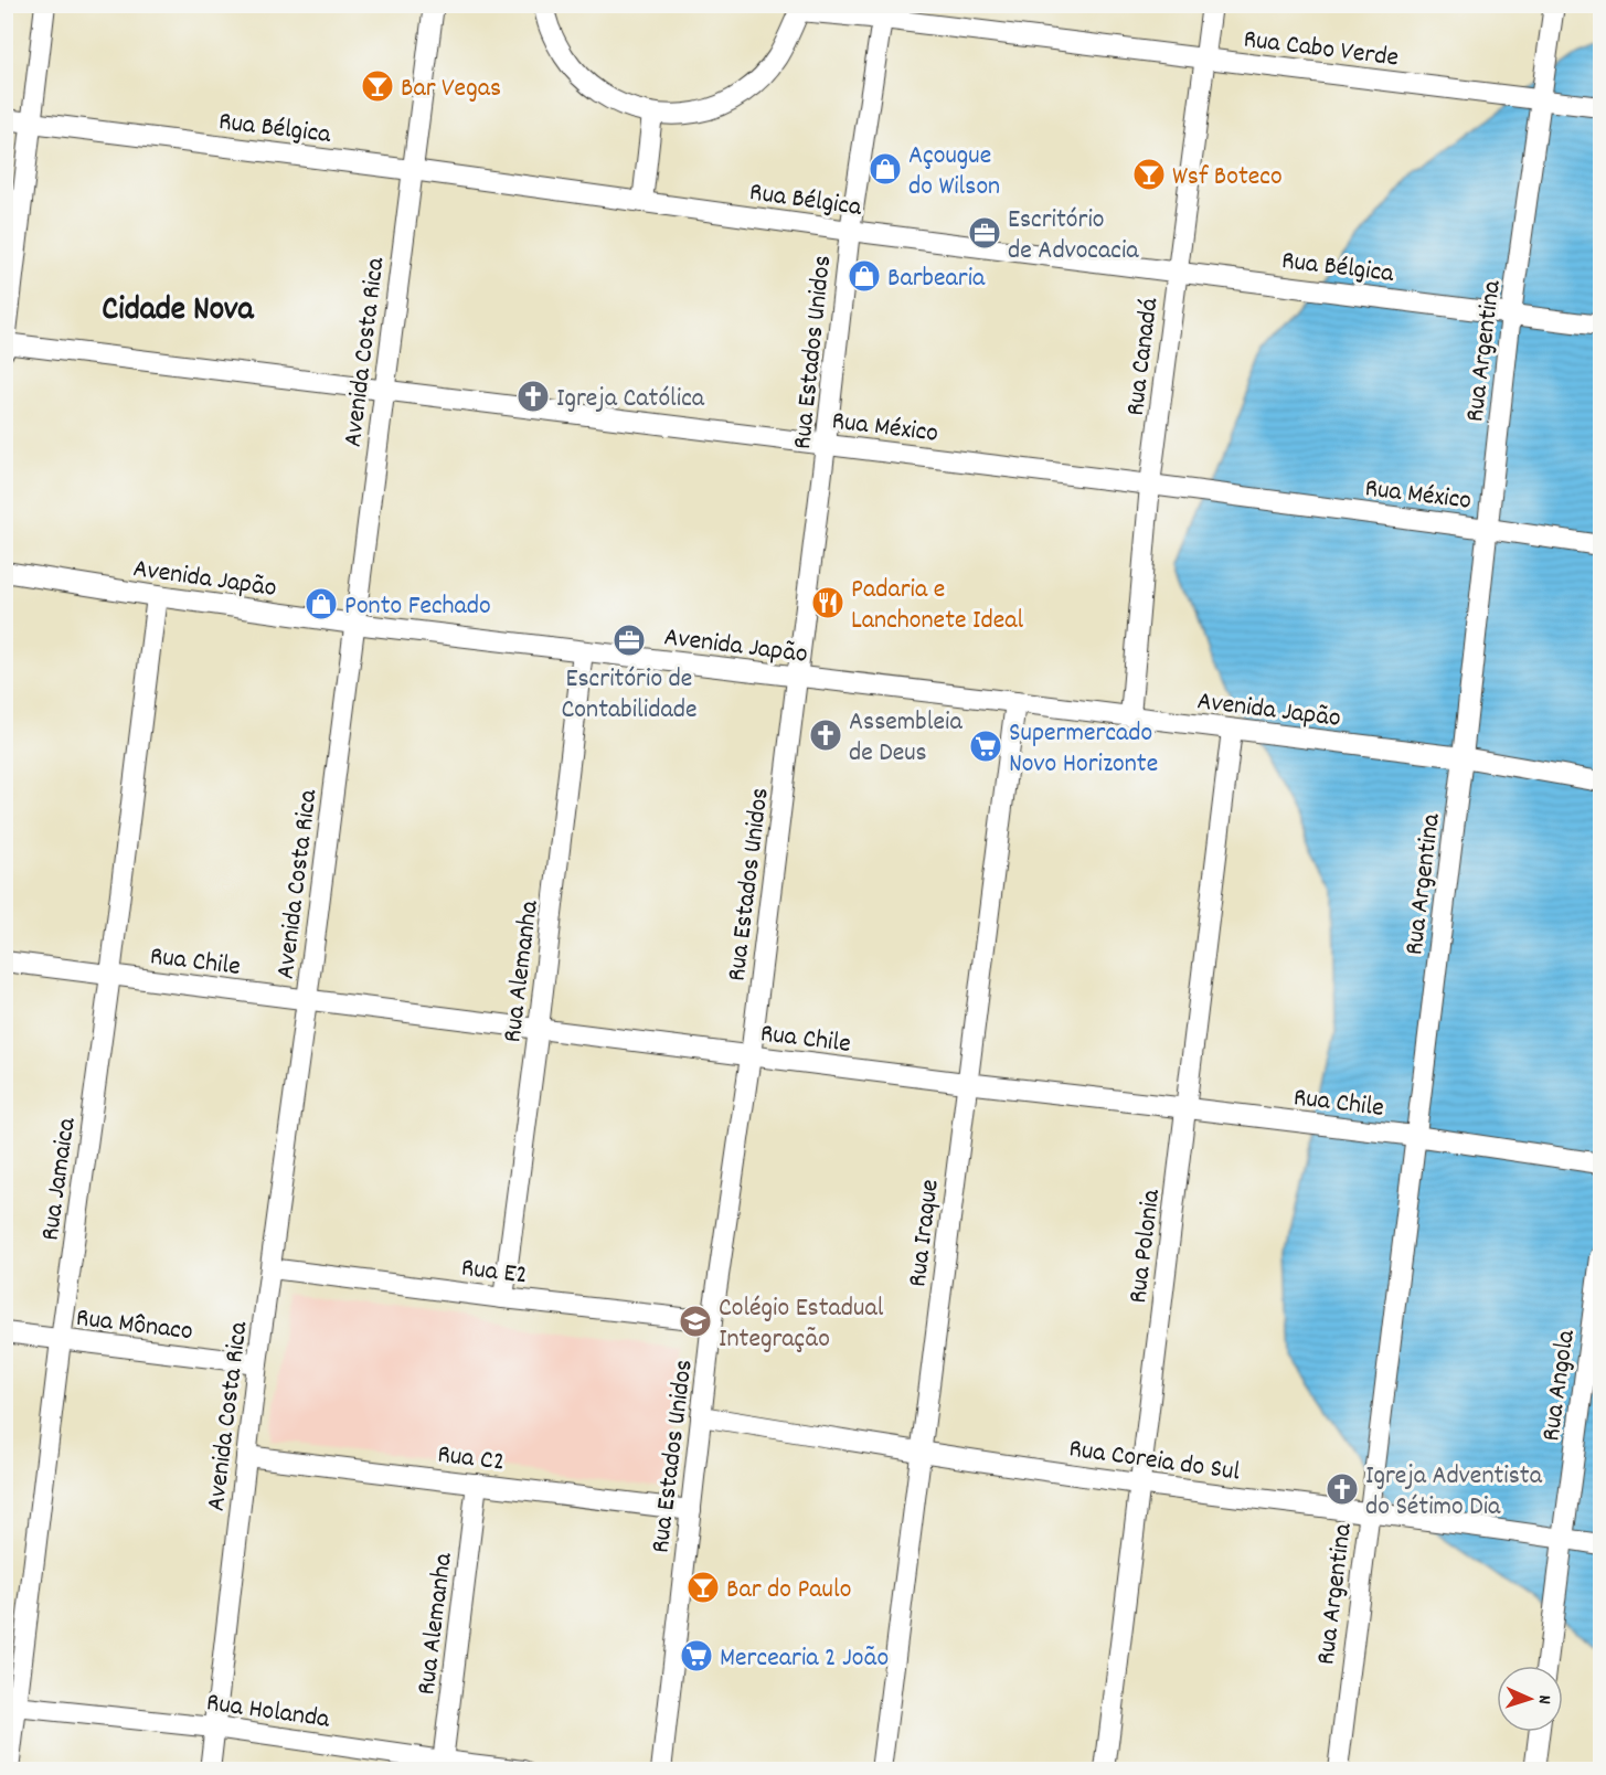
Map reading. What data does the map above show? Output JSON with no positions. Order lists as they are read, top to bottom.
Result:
{
  "streets": {
    "street": [
      "Rua Cabo Verde",
      "Rua Bélgica",
      "Rua Argentina",
      "Avenida Costa Rica",
      "Rua Estados Unidos",
      "Rua Canadá",
      "Rua México",
      "Avenida Japão",
      "Rua Chile",
      "Rua Alemanha",
      "Rua Jamaica",
      "Rua Iraque",
      "Rua Polonia",
      "Rua E2",
      "Rua Mônaco",
      "Rua Angola",
      "Rua C2",
      "Rua Coreia do Sul",
      "Rua Holanda"
    ]
  },
  "crossings": [
    ["Rua Cabo Verde", "Rua Argentina"],
    ["Rua Cabo Verde", "Rua Estados Unidos"],
    ["Rua Cabo Verde", "Rua Canadá"],
    ["Rua Bélgica", "Rua Argentina"],
    ["Rua Bélgica", "Avenida Costa Rica"],
    ["Rua Bélgica", "Rua Estados Unidos"],
    ["Rua Bélgica", "Rua Canadá"],
    ["Rua Argentina", "Rua México"],
    ["Rua Argentina", "Avenida Japão"],
    ["Rua Argentina", "Rua Chile"],
    ["Rua Argentina", "Rua Coreia do Sul"],
    ["Avenida Costa Rica", "Rua México"],
    ["Avenida Costa Rica", "Avenida Japão"],
    ["Avenida Costa Rica", "Rua Chile"],
    ["Avenida Costa Rica", "Rua E2"],
    ["Avenida Costa Rica", "Rua Mônaco"],
    ["Avenida Costa Rica", "Rua C2"],
    ["Avenida Costa Rica", "Rua Holanda"],
    ["Rua Estados Unidos", "Rua México"],
    ["Rua Estados Unidos", "Avenida Japão"],
    ["Rua Estados Unidos", "Rua Chile"],
    ["Rua Estados Unidos", "Rua E2"],
    ["Rua Estados Unidos", "Rua C2"],
    ["Rua Estados Unidos", "Rua Coreia do Sul"],
    ["Rua Canadá", "Rua México"],
    ["Rua Canadá", "Avenida Japão"],
    ["Avenida Japão", "Rua Alemanha"],
    ["Avenida Japão", "Rua Jamaica"],
    ["Avenida Japão", "Rua Iraque"],
    ["Avenida Japão", "Rua Polonia"],
    ["Rua Chile", "Rua Alemanha"],
    ["Rua Chile", "Rua Jamaica"],
    ["Rua Chile", "Rua Iraque"],
    ["Rua Chile", "Rua Polonia"],
    ["Rua Alemanha", "Rua E2"],
    ["Rua Alemanha", "Rua C2"],
    ["Rua Alemanha", "Rua Holanda"],
    ["Rua Jamaica", "Rua Mônaco"],
    ["Rua Jamaica", "Rua Holanda"],
    ["Rua Iraque", "Rua Coreia do Sul"],
    ["Rua Polonia", "Rua Coreia do Sul"],
    ["Rua Angola", "Rua Coreia do Sul"]
  ],
  "districts": ["Cidade Nova"],
  "places": {
    "bar": ["Bar Vegas", "Wsf Boteco", "Bar do Paulo"],
    "shop": ["Açougue do Wilson", "Barbearia", "Ponto Fechado"],
    "office": ["Escritório de Advocacia", "Escritório de Contabilidade"],
    "church": ["Igreja Católica", "Assembleia de Deus", "Igreja Adventista do Sétimo Dia"],
    "restaurant": ["Padaria e Lanchonete Ideal"],
    "supermarket": ["Supermercado Novo Horizonte", "Mercearia 2 João"],
    "school or university": ["Colégio Estadual Integração"]
  },
  "north": "right"
}
